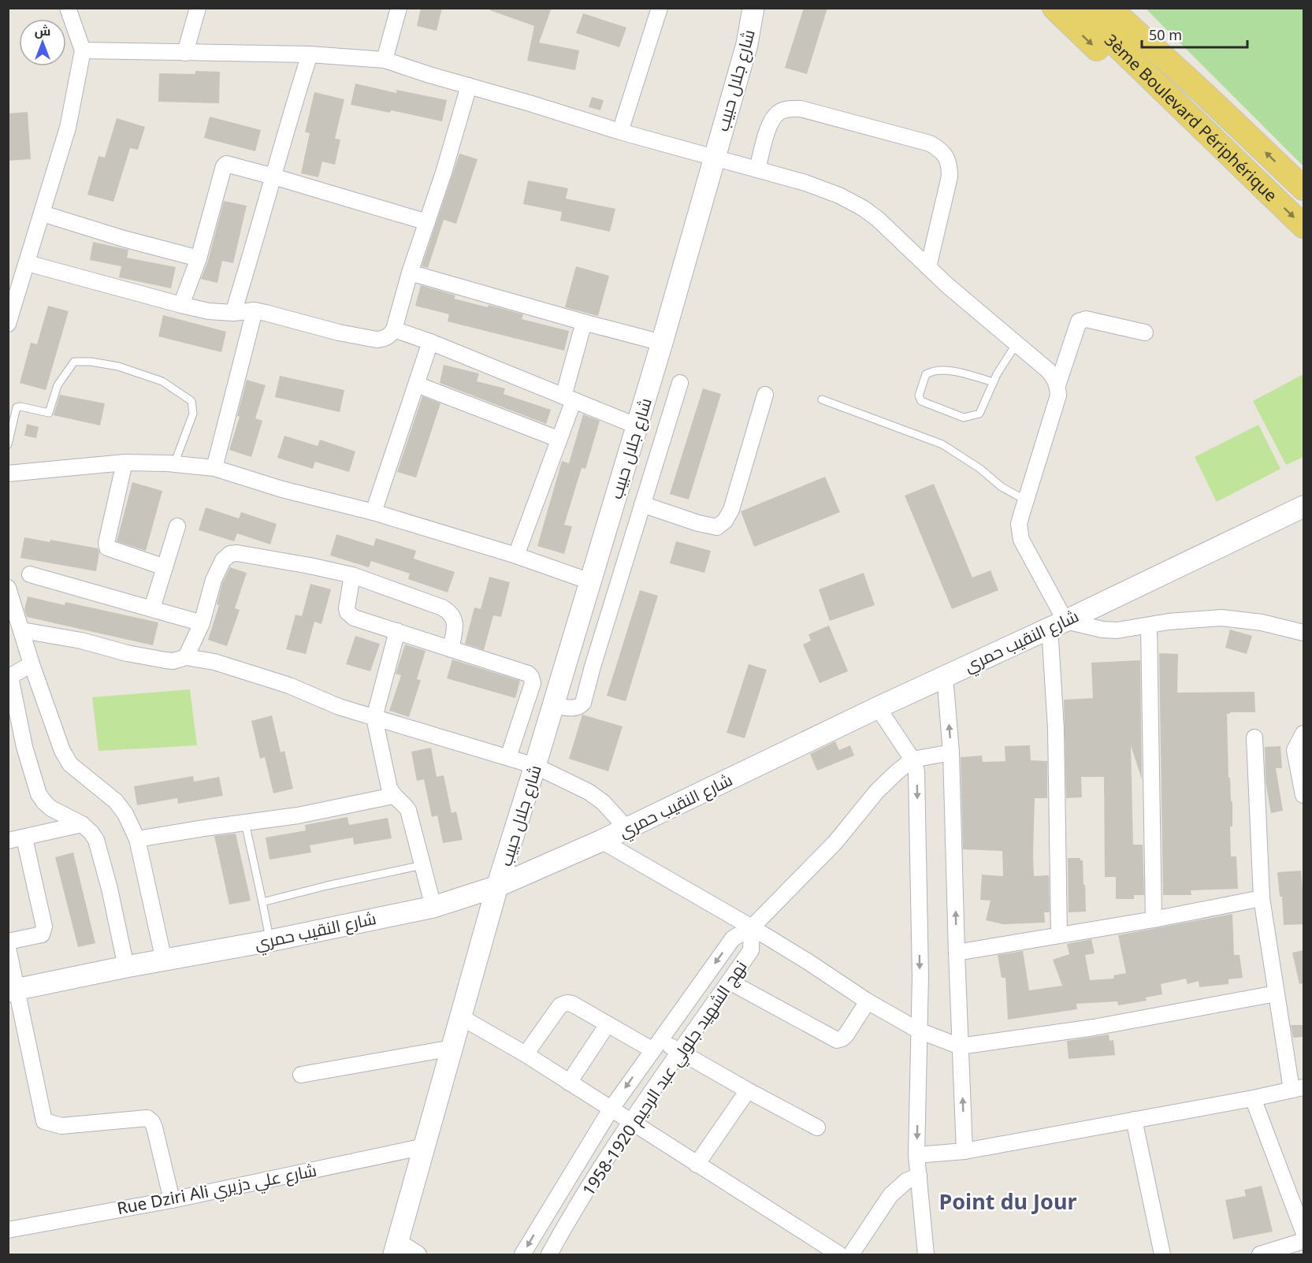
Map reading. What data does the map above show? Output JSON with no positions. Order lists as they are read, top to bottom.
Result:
{
  "streets": {
    "main road": ["شارع جلال حبيب", "3ème Boulevard Périphérique", "شارع النقيب حمري"],
    "street": ["نهج الشهيد جلولي عبد الرحيم 1920-1958", "Rue Dziri Ali شارع علي دزيري"]
  },
  "crossings": [
    ["شارع جلال حبيب", "شارع النقيب حمري"],
    ["شارع جلال حبيب", "Rue Dziri Ali شارع علي دزيري"]
  ],
  "districts": ["Point du Jour"],
  "scale_bar": "50 m",
  "north": "top"
}
